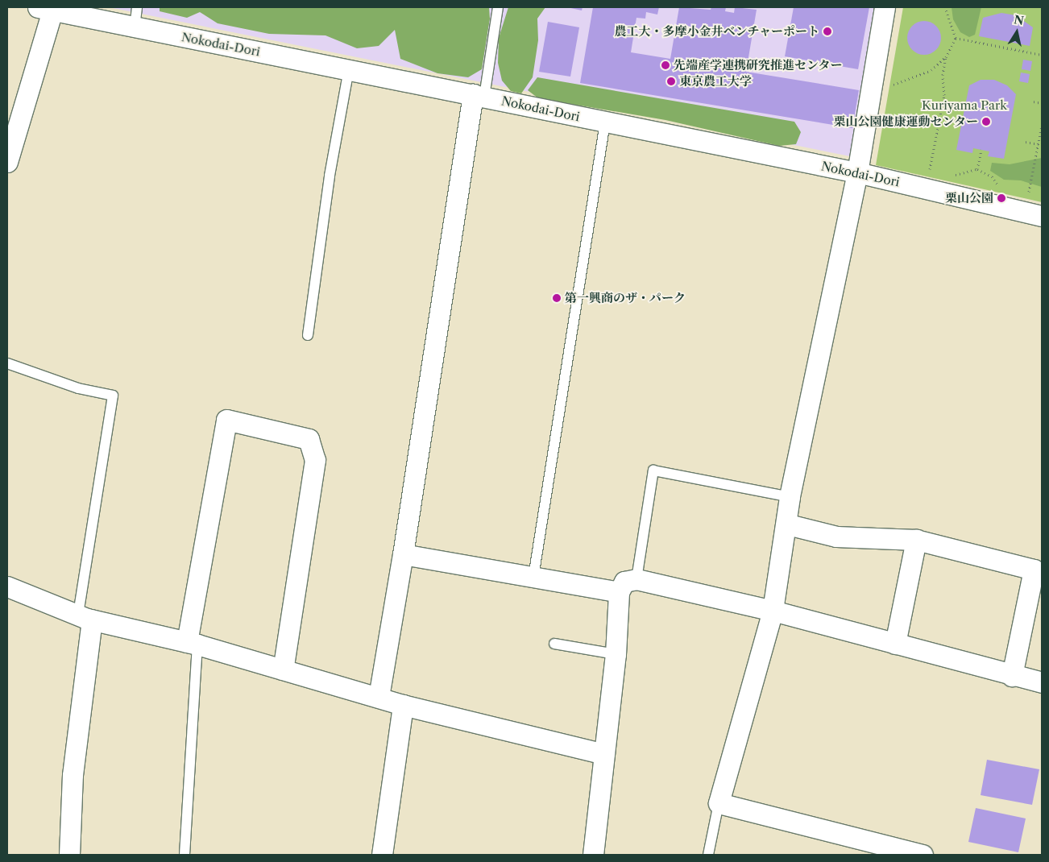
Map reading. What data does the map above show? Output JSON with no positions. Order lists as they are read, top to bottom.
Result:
{
  "streets": {
    "street": ["Nokodai-Dori"]
  },
  "parks": ["Kuriyama Park"],
  "places": [
    "農工大・多摩小金井ベンチャーポート",
    "先端産学連携研究推進センター",
    "東京農工大学",
    "栗山公園健康運動センター",
    "栗山公園",
    "第一興商のザ・パーク"
  ],
  "north": "top"
}
